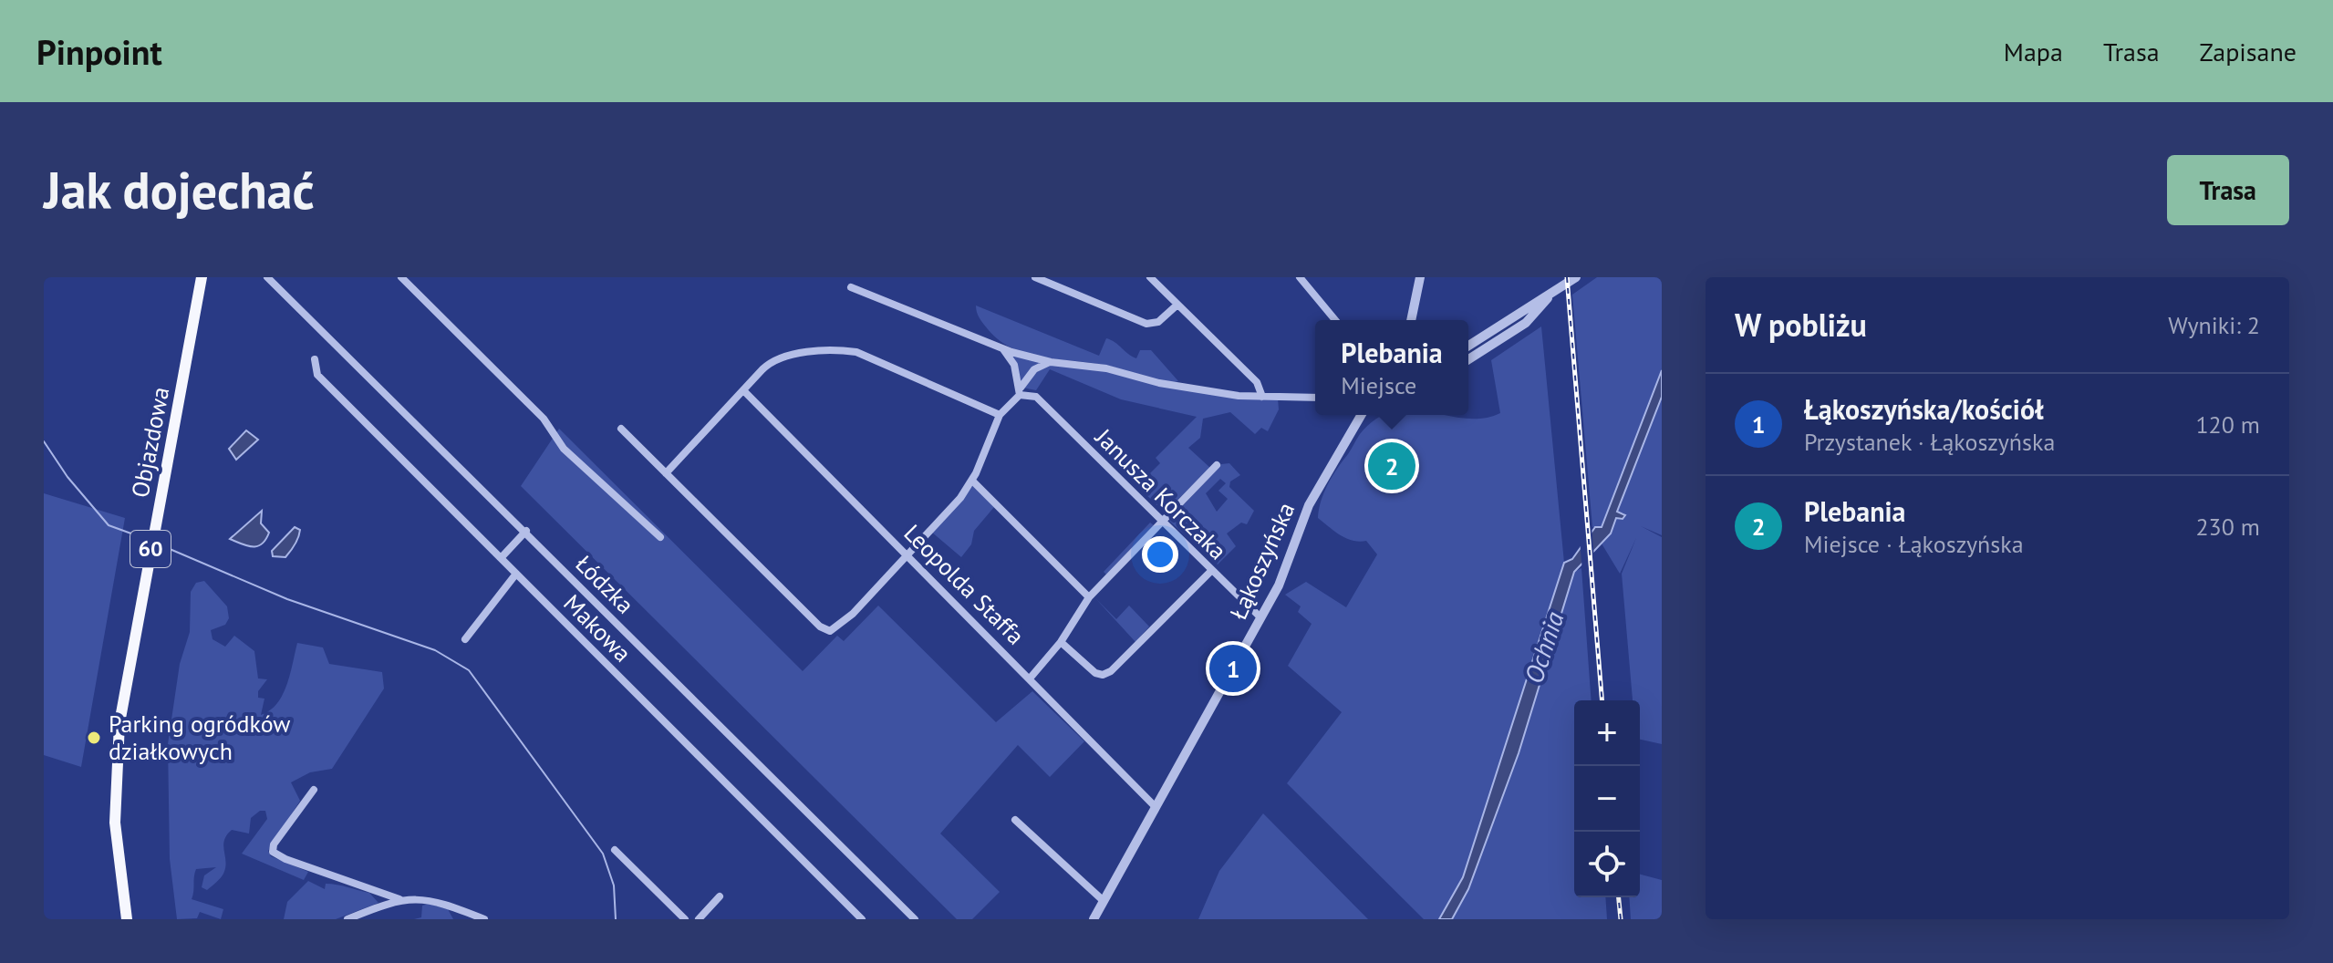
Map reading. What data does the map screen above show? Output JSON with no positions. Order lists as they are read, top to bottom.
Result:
{
  "streets": {
    "main road": ["Objazdowa", "60"],
    "street": [
      "Janusza Korczaka",
      "Łąkoszyńska",
      "Łódzka",
      "Leopolda Staffa",
      "Makowa"
    ]
  },
  "crossings": [
    ["Janusza Korczaka", "Łąkoszyńska"],
    ["Łąkoszyńska", "Leopolda Staffa"]
  ],
  "water": ["Ochnia"],
  "places": ["Parking ogródków działkowych"],
  "page": {
    "header": "Pinpoint",
    "nav": ["Mapa", "Trasa", "Zapisane"],
    "buttons": "Trasa",
    "title": "Jak dojechać",
    "heading": ["W pobliżu", "Wyniki: 2"],
    "popup": ["Plebania", "Miejsce"],
    "list": [
      {
        "mark": "1",
        "name": "Łąkoszyńska/kościół",
        "note": "Przystanek · Łąkoszyńska",
        "value": "120 m"
      },
      {
        "mark": "2",
        "name": "Plebania",
        "note": "Miejsce · Łąkoszyńska",
        "value": "230 m"
      }
    ],
    "pins": ["2", "1"],
    "map_buttons": ["+", "−"]
  }
}
